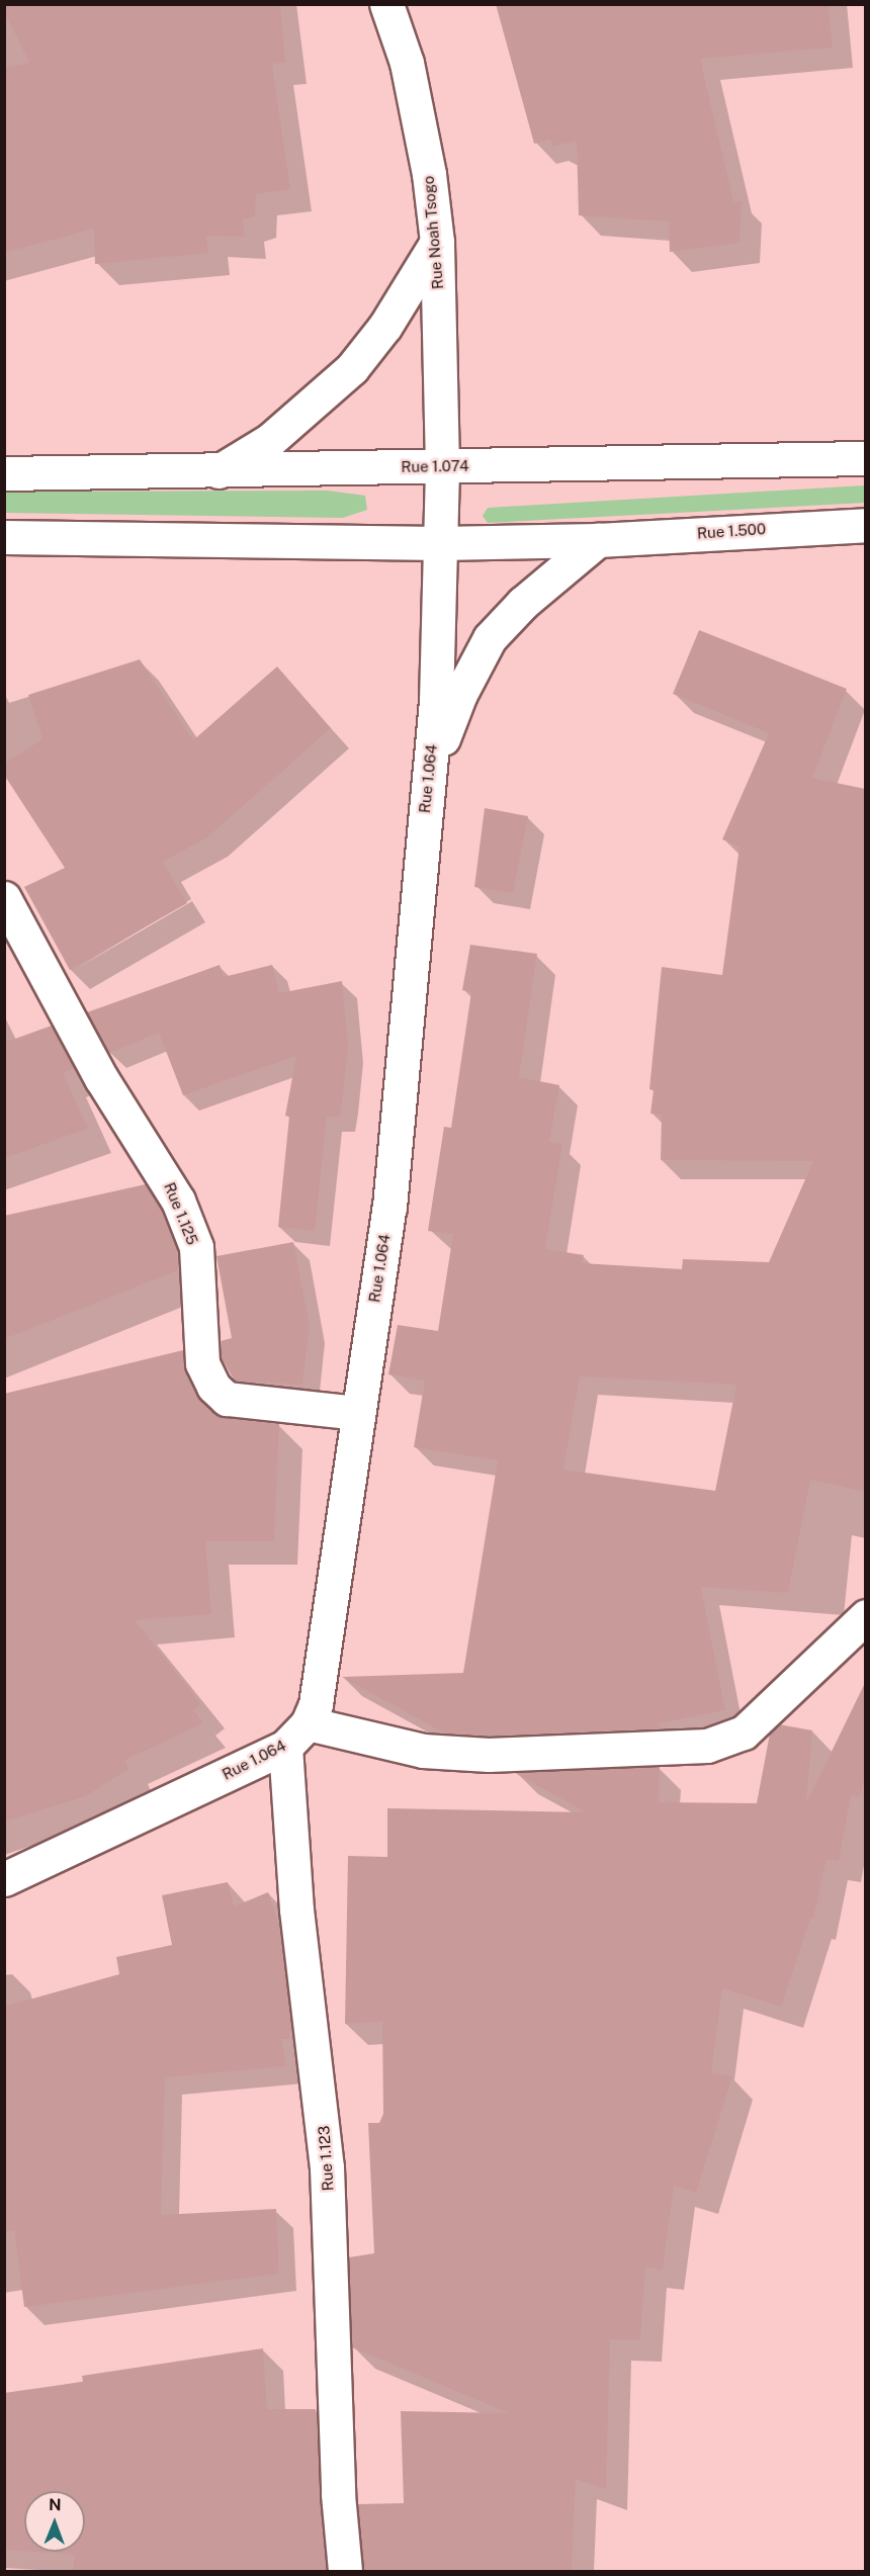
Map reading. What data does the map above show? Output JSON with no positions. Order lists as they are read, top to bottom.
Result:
{
  "streets": {
    "main road": [
      "Rue Noah Tsogo",
      "Rue 1.074",
      "Rue 1.500",
      "Rue 1.064",
      "Rue 1.125",
      "Rue 1.123"
    ]
  },
  "crossings": [
    ["Rue Noah Tsogo", "Rue 1.074"],
    ["Rue Noah Tsogo", "Rue 1.064"],
    ["Rue 1.074", "Rue 1.064"],
    ["Rue 1.064", "Rue 1.125"],
    ["Rue 1.064", "Rue 1.123"]
  ],
  "north": "top"
}
